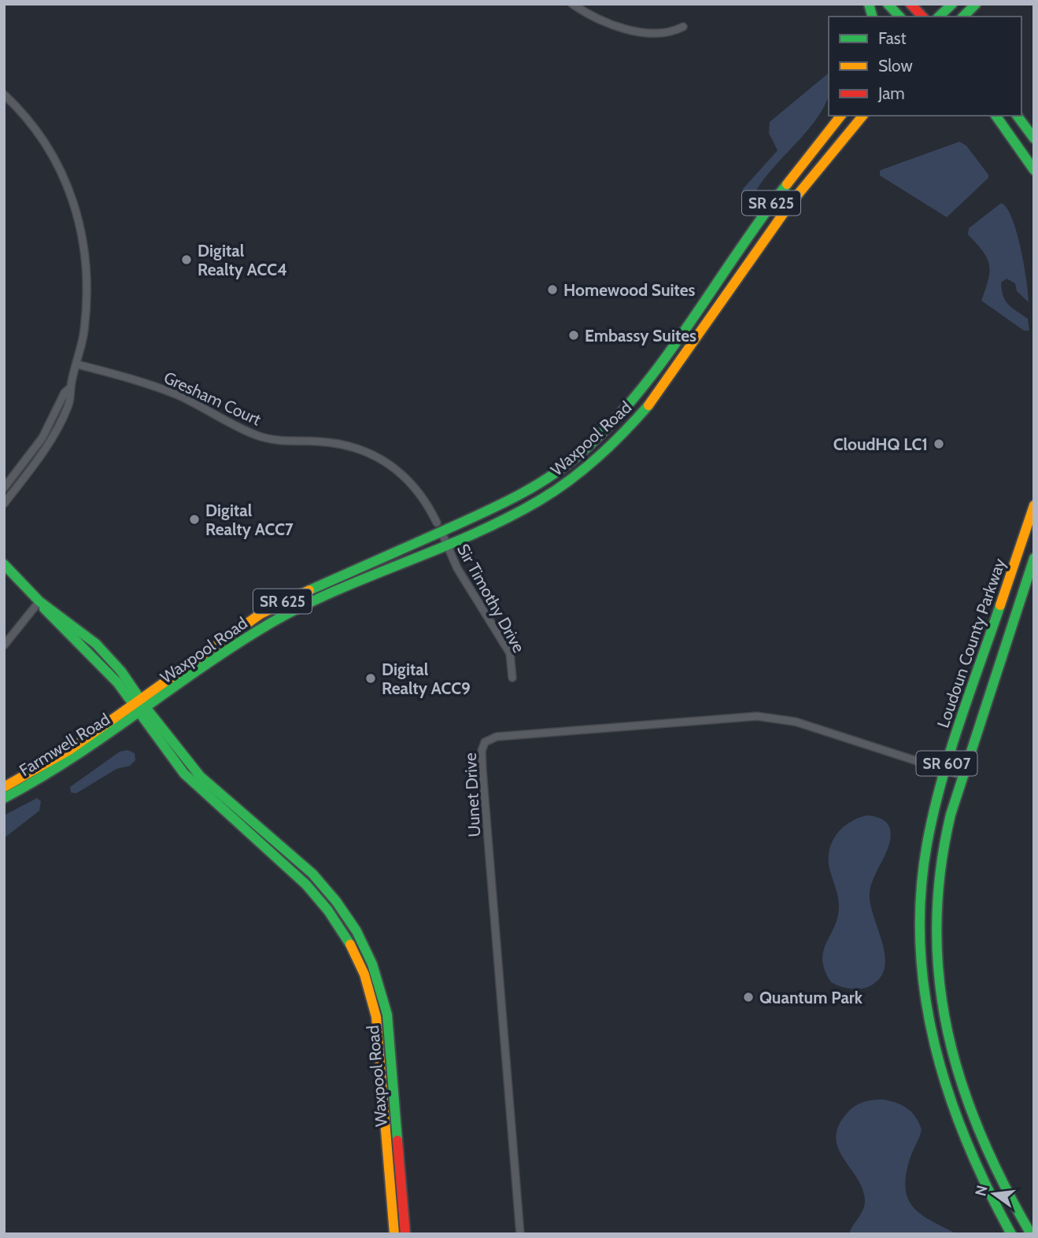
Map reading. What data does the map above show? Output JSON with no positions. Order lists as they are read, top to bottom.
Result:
{
  "streets": {
    "main road": [
      "SR 625",
      "Waxpool Road",
      "Loudoun County Parkway",
      "Farmwell Road",
      "SR 607"
    ],
    "street": ["Gresham Court", "Sir Timothy Drive", "Uunet Drive"]
  },
  "crossings": [
    ["Gresham Court", "Waxpool Road"],
    ["Gresham Court", "Sir Timothy Drive"],
    ["Waxpool Road", "Sir Timothy Drive"],
    ["Waxpool Road", "Farmwell Road"],
    ["Loudoun County Parkway", "Uunet Drive"]
  ],
  "places": [
    "Digital Realty ACC4",
    "Homewood Suites",
    "Embassy Suites",
    "CloudHQ LC1",
    "Digital Realty ACC7",
    "Digital Realty ACC9",
    "Quantum Park"
  ],
  "legend": ["Fast", "Slow", "Jam"],
  "north": "left"
}
